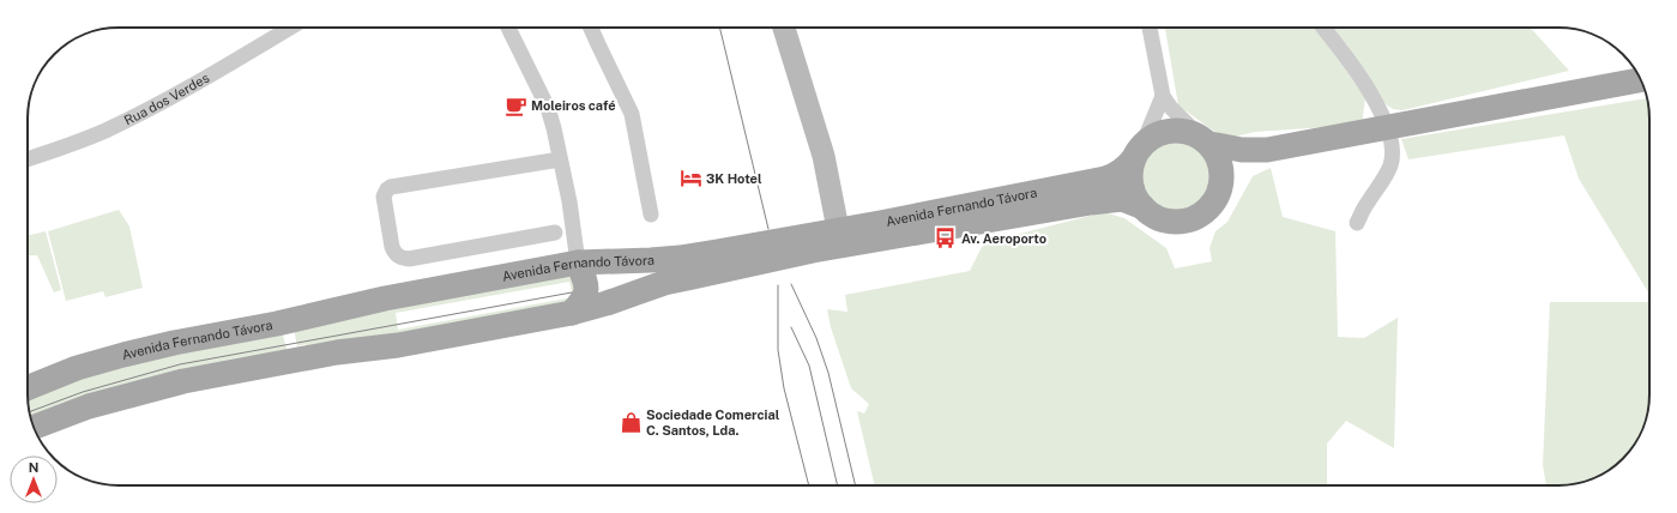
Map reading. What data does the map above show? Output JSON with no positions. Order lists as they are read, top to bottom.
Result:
{
  "streets": {
    "main road": ["Avenida Fernando Távora"],
    "street": ["Rua dos Verdes"]
  },
  "places": {
    "cafe": ["Moleiros café"],
    "hotel": ["3K Hotel"],
    "bus stop": ["Av. Aeroporto"],
    "shop": ["Sociedade Comercial C. Santos, Lda."]
  },
  "north": "top"
}
